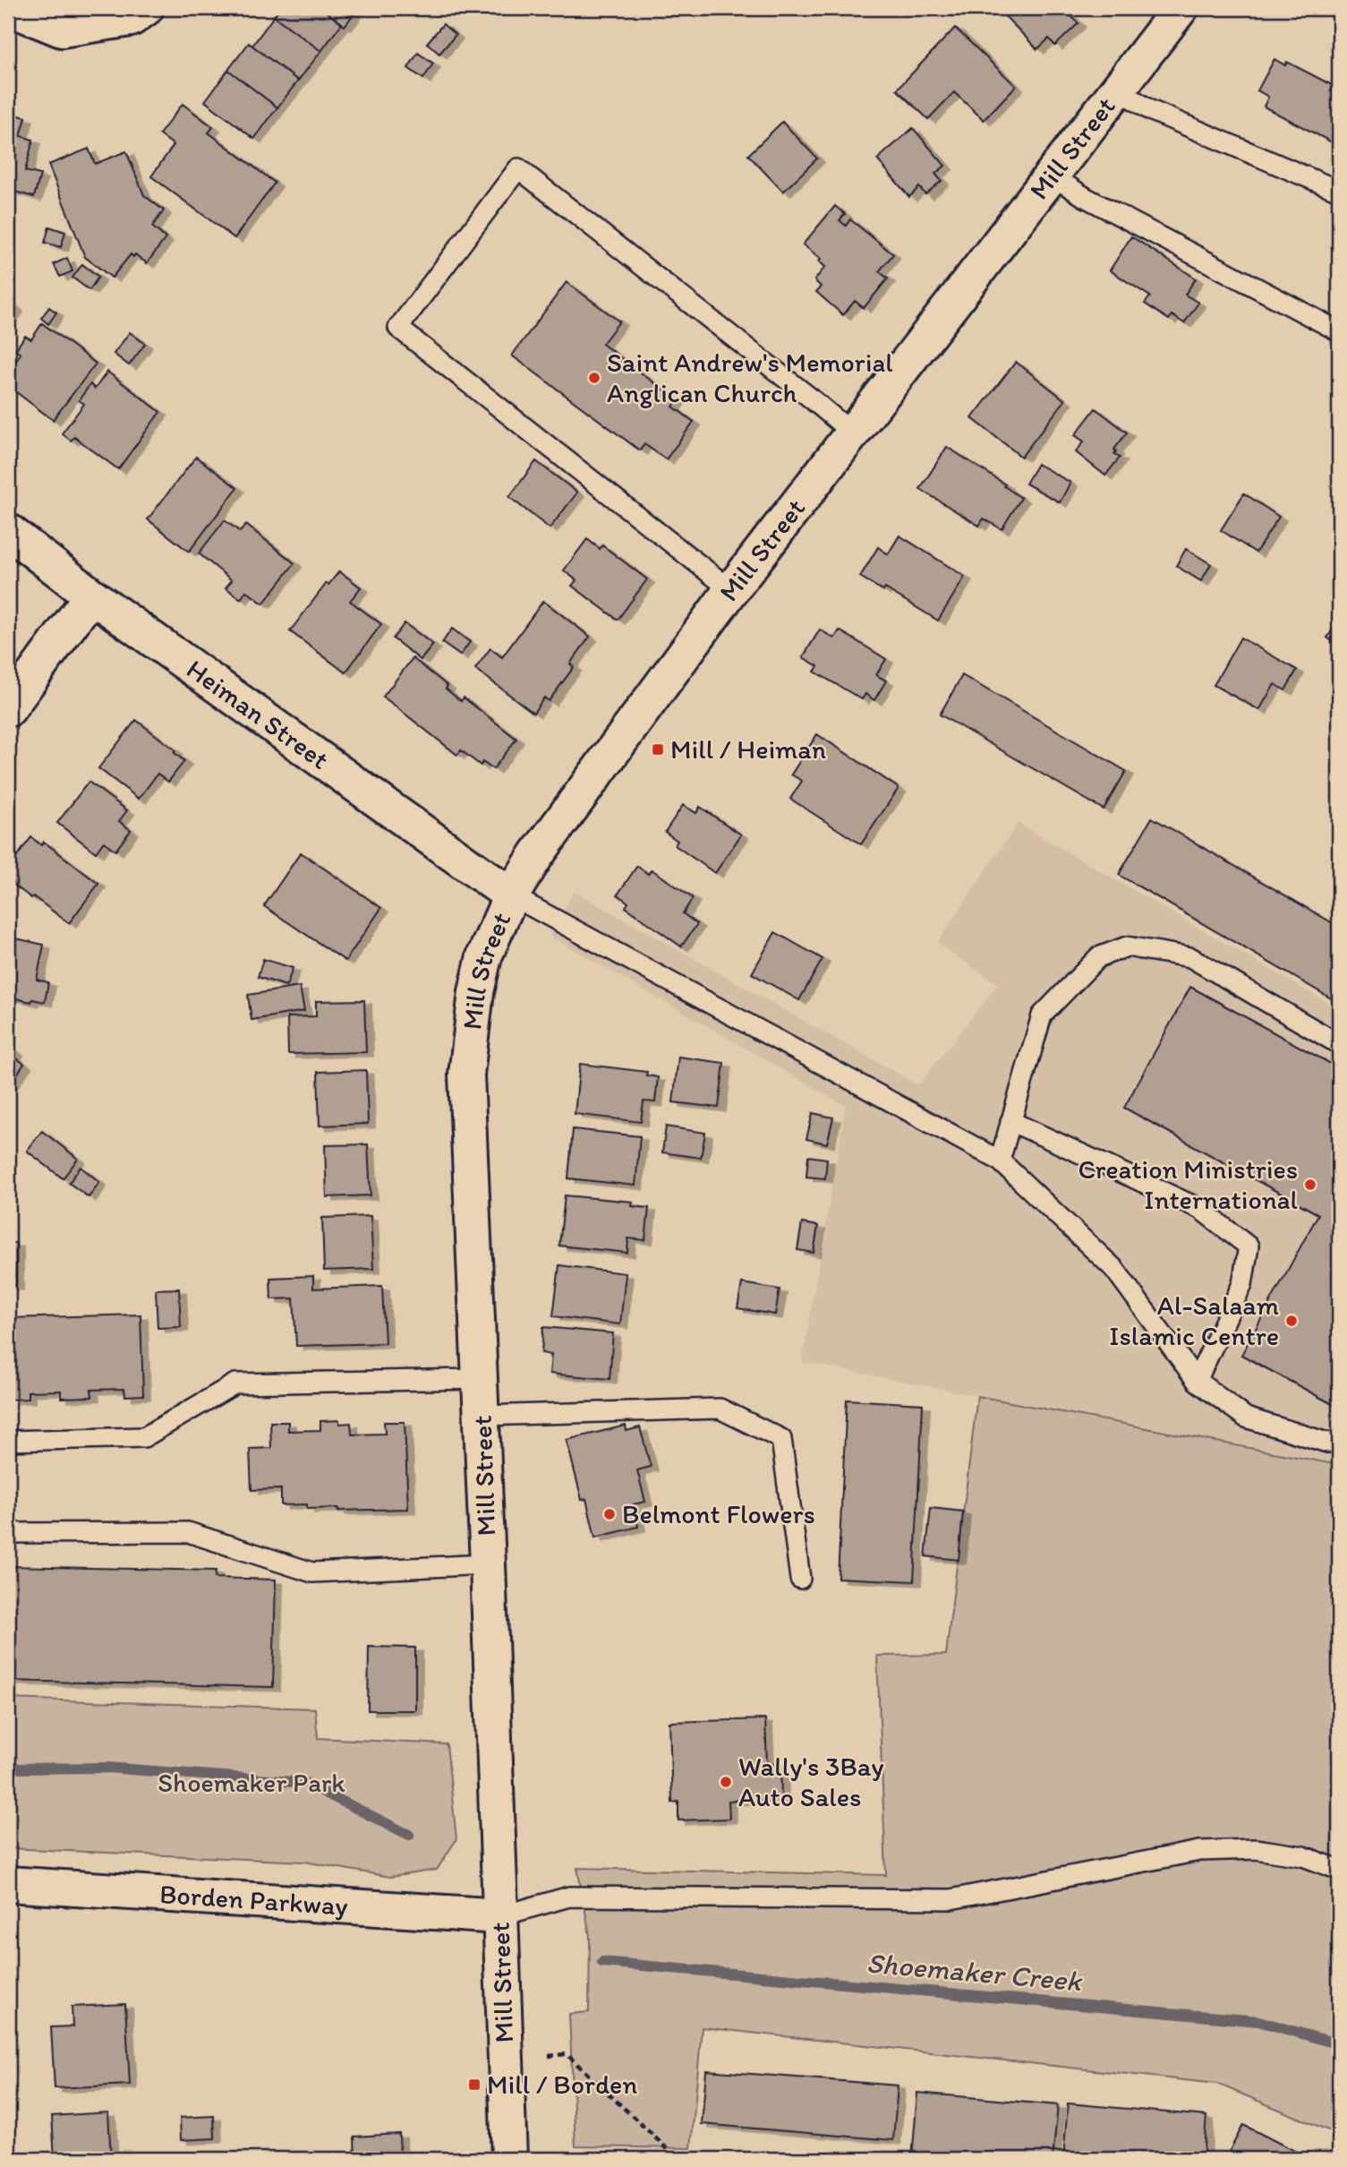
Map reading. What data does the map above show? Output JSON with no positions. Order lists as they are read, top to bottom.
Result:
{
  "streets": {
    "street": ["Mill Street", "Heiman Street", "Borden Parkway"]
  },
  "crossings": [
    ["Mill Street", "Heiman Street"],
    ["Mill Street", "Borden Parkway"]
  ],
  "water": ["Shoemaker Creek"],
  "parks": ["Shoemaker Park"],
  "places": {
    "other": [
      "Saint Andrew's Memorial Anglican Church",
      "Creation Ministries International",
      "Al-Salaam Islamic Centre",
      "Belmont Flowers",
      "Wally's 3Bay Auto Sales"
    ],
    "transit": ["Mill / Heiman", "Mill / Borden"]
  }
}
